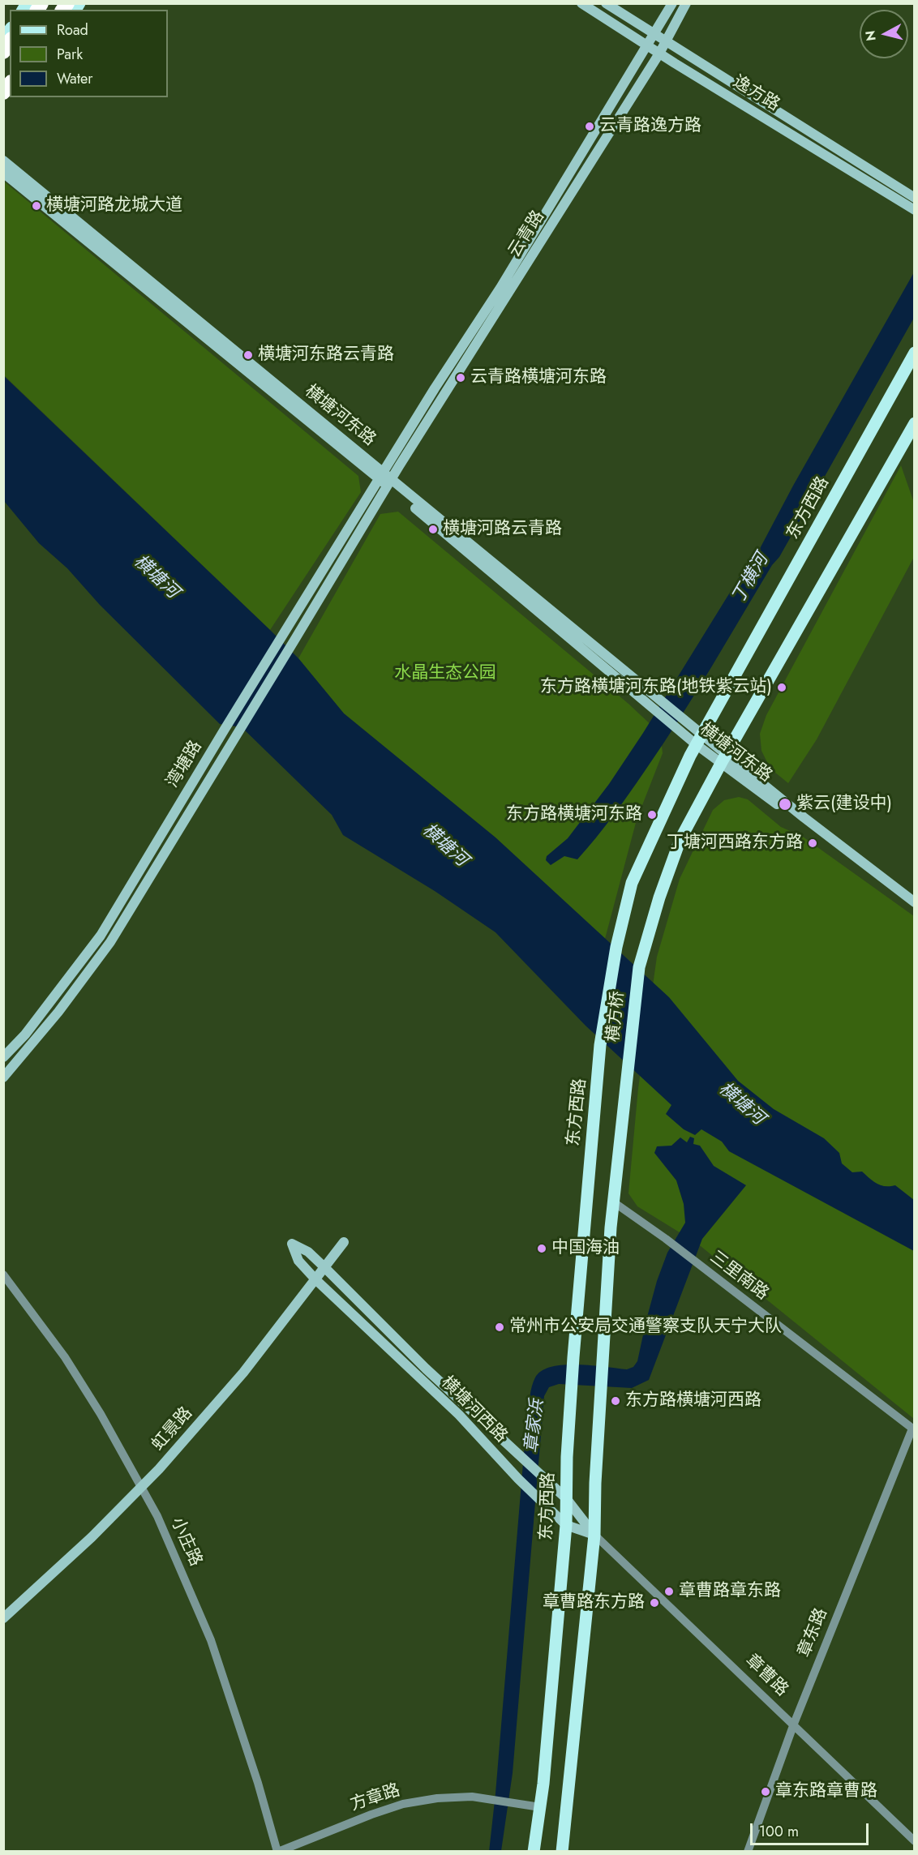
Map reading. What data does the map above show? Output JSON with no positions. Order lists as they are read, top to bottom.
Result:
{
  "streets": {
    "main road": ["东方西路", "横方桥"],
    "street": [
      "逸方路",
      "云青路",
      "横塘河东路",
      "湾塘路",
      "三里南路",
      "横塘河西路",
      "虹景路",
      "小庄路",
      "章东路",
      "章曹路",
      "方章路"
    ]
  },
  "crossings": [
    ["逸方路", "云青路"],
    ["云青路", "横塘河东路"],
    ["云青路", "湾塘路"],
    ["横塘河东路", "东方西路"],
    ["横塘河东路", "湾塘路"],
    ["横塘河东路", "横方桥"],
    ["东方西路", "横方桥"],
    ["东方西路", "横塘河西路"],
    ["东方西路", "方章路"],
    ["横方桥", "三里南路"],
    ["三里南路", "章东路"],
    ["横塘河西路", "虹景路"],
    ["横塘河西路", "章曹路"],
    ["虹景路", "小庄路"],
    ["小庄路", "方章路"],
    ["章东路", "章曹路"]
  ],
  "water": ["横塘河", "丁横河", "章家浜"],
  "parks": ["水晶生态公园"],
  "places": [
    "云青路逸方路",
    "横塘河路龙城大道",
    "横塘河东路云青路",
    "云青路横塘河东路",
    "横塘河路云青路",
    "东方路横塘河东路(地铁紫云站)",
    "紫云(建设中)",
    "东方路横塘河东路",
    "丁塘河西路东方路",
    "中国海油",
    "常州市公安局交通警察支队天宁大队",
    "东方路横塘河西路",
    "章曹路章东路",
    "章曹路东方路",
    "章东路章曹路"
  ],
  "legend": ["Road", "Park", "Water"],
  "scale_bar": "100 m",
  "north": "left"
}
